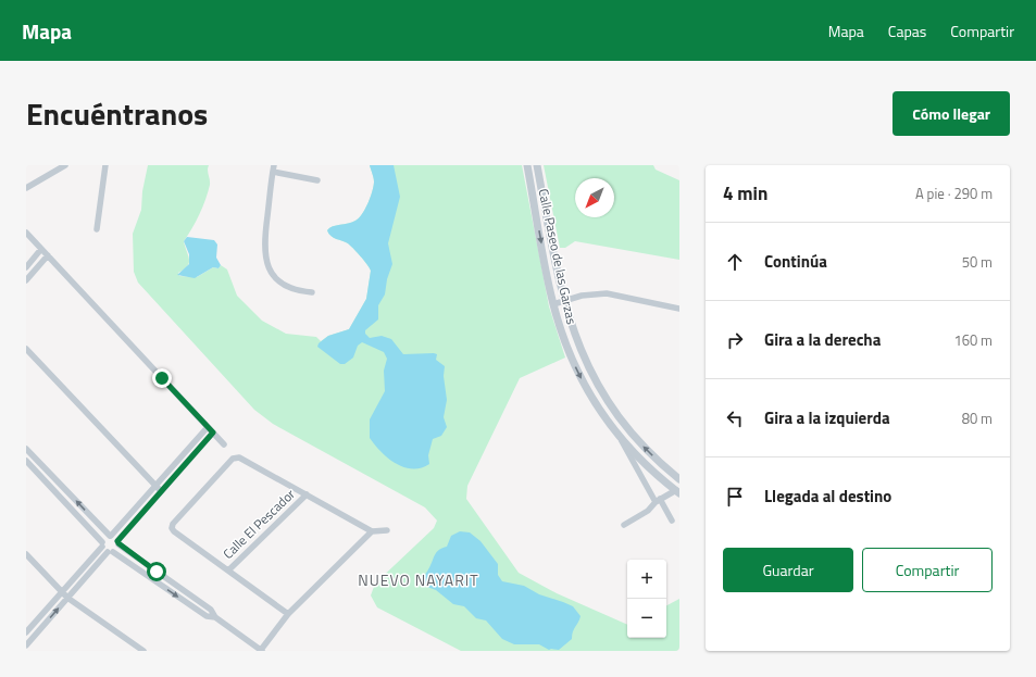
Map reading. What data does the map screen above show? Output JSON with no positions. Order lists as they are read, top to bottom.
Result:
{
  "streets": {
    "street": ["Calle Paseo de las Garzas", "Calle El Pescador"]
  },
  "districts": ["NUEVO NAYARIT"],
  "north": "bottom left",
  "page": {
    "header": "Mapa",
    "nav": ["Mapa", "Capas", "Compartir"],
    "title": "Encuéntranos",
    "buttons": [
      "Cómo llegar",
      ["Guardar", "Compartir"]
    ],
    "heading": ["4 min", "A pie · 290 m"],
    "list": [
      ["Continúa", "50 m"],
      ["Gira a la derecha", "160 m"],
      ["Gira a la izquierda", "80 m"],
      "Llegada al destino"
    ],
    "map_buttons": ["+", "−"]
  }
}
